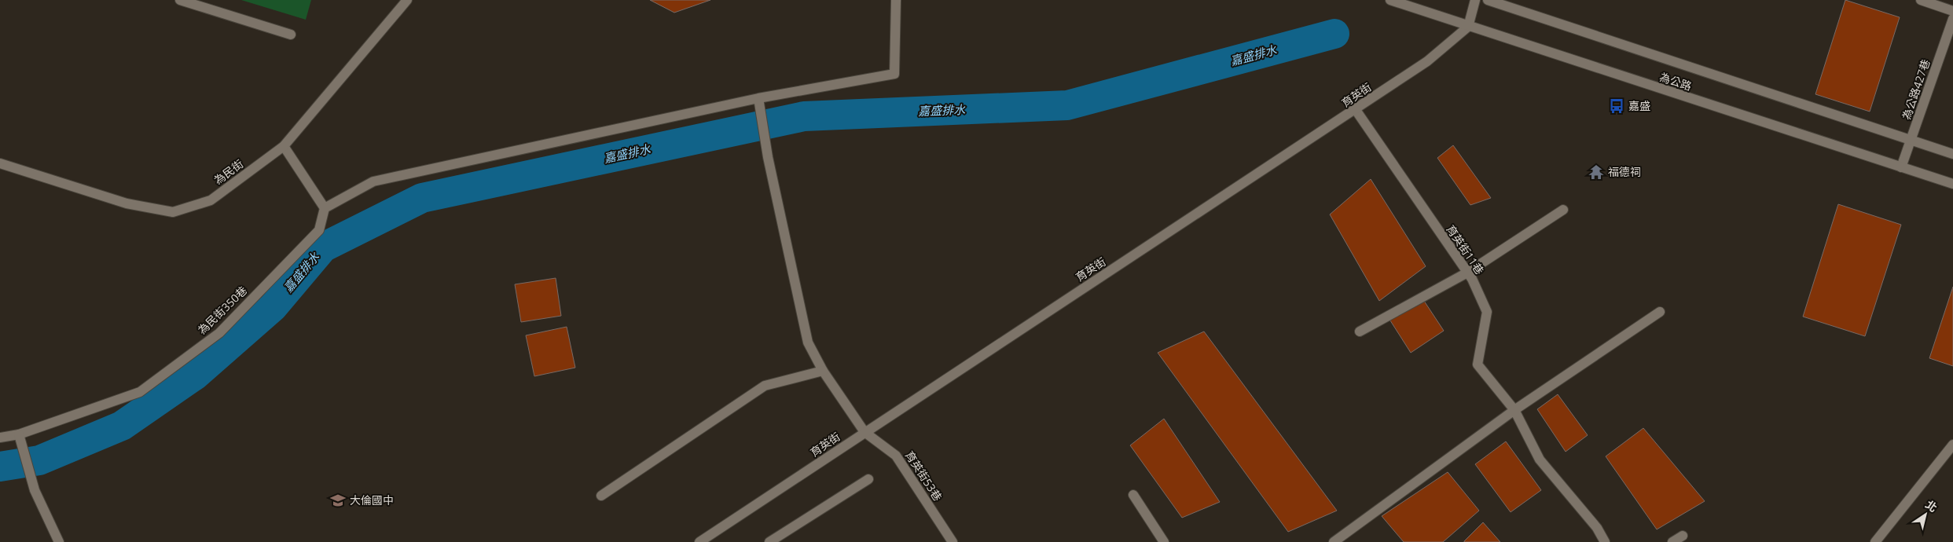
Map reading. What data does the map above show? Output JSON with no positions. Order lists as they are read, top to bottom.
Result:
{
  "streets": {
    "street": [
      "為公路",
      "為公路427巷",
      "育英街",
      "為民街",
      "育英街11巷",
      "為民街350巷",
      "育英街53巷"
    ]
  },
  "crossings": [
    ["為公路", "為公路427巷"],
    ["為公路", "育英街"],
    ["育英街", "育英街11巷"],
    ["育英街", "育英街53巷"]
  ],
  "water": ["嘉盛排水"],
  "places": {
    "bus stop": ["嘉盛"],
    "temple": ["福德祠"],
    "school or university": ["大倫國中"]
  },
  "north": "top right"
}
